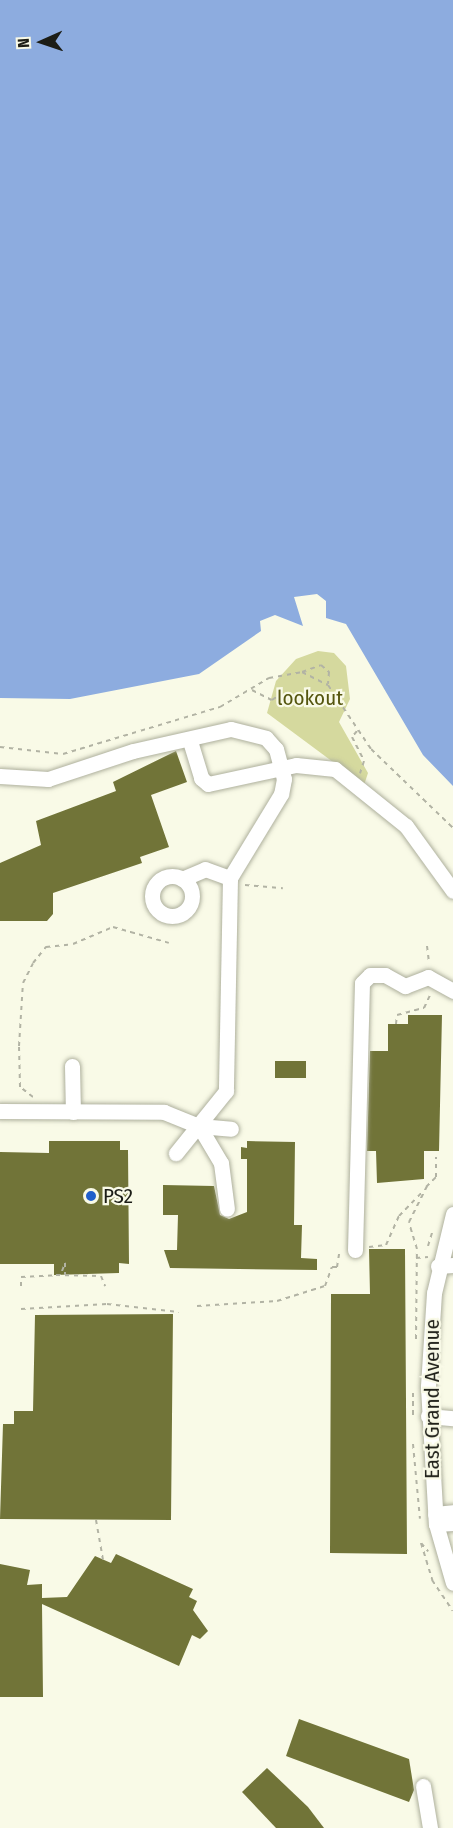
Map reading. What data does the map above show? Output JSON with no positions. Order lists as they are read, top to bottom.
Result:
{
  "streets": {
    "street": ["East Grand Avenue"]
  },
  "parks": ["lookout"],
  "places": ["PS2"],
  "north": "left"
}
